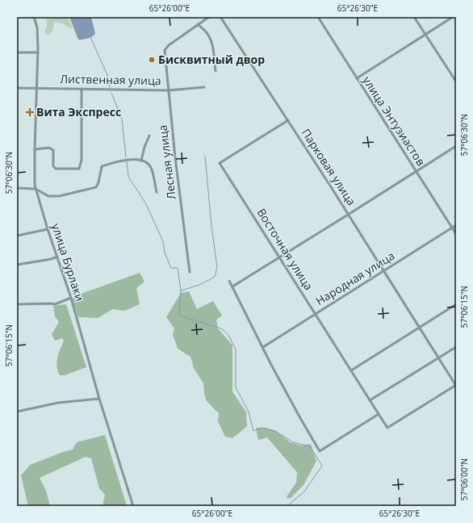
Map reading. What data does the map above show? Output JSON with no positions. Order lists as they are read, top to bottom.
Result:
{
  "streets": {
    "street": [
      "Лиственная улица",
      "улица Энтузиастов",
      "Лесная улица",
      "Парковая улица",
      "Восточная улица",
      "улица Бурлаки",
      "Народная улица"
    ]
  },
  "crossings": [
    ["Лиственная улица", "Лесная улица"],
    ["Лиственная улица", "улица Бурлаки"],
    ["улица Энтузиастов", "Народная улица"],
    ["Парковая улица", "Восточная улица"],
    ["Парковая улица", "Народная улица"],
    ["Восточная улица", "Народная улица"]
  ],
  "places": {
    "other": ["Бисквитный двор"],
    "health": ["Вита Экспресс"]
  },
  "coordinates": [
    "65°26'00\"E",
    "65°26'30\"E",
    "57°06'30\"N",
    "57°06'15\"N",
    "57°06'00\"N"
  ]
}
